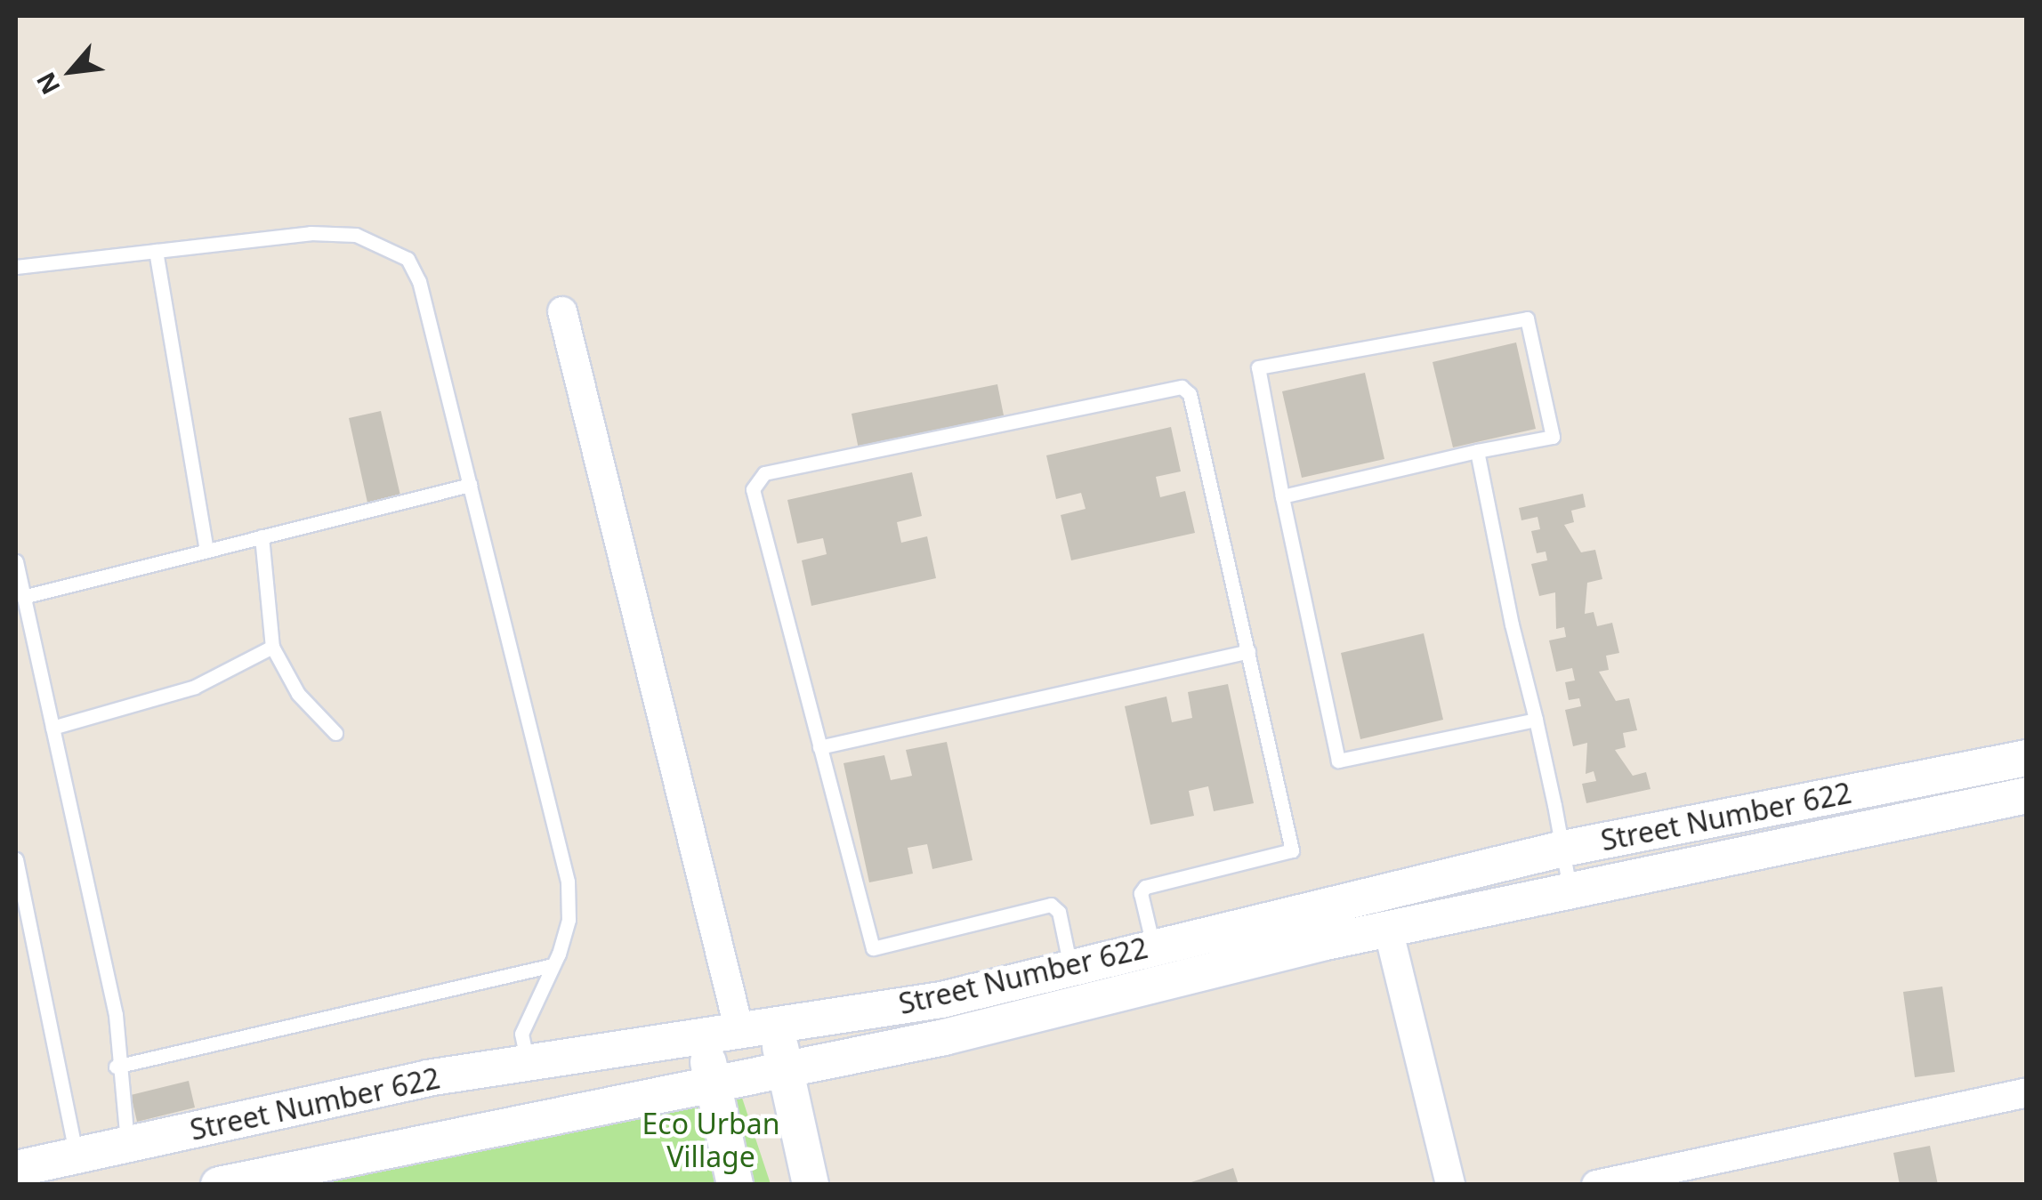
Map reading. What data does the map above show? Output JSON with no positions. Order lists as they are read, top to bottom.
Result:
{
  "streets": {
    "street": ["Street Number 622"]
  },
  "parks": ["Eco Urban Village"],
  "north": "bottom left"
}
